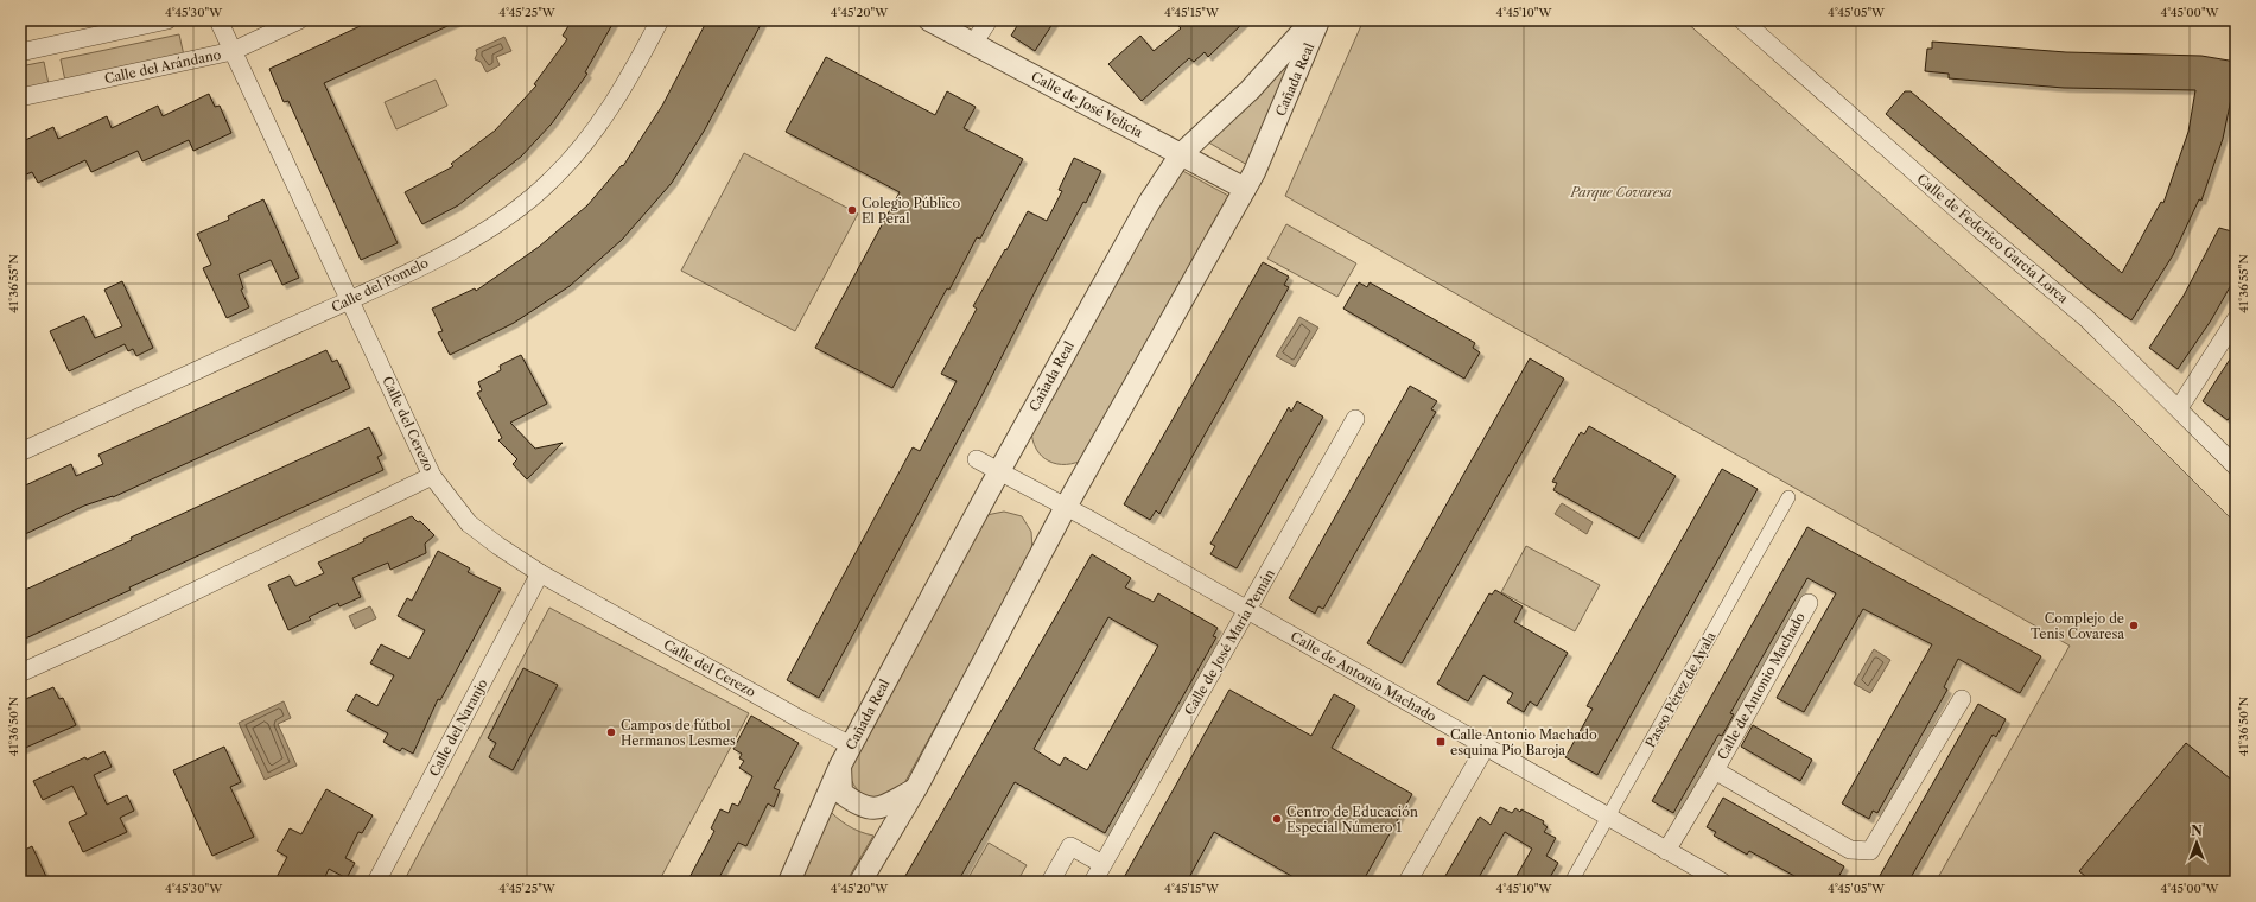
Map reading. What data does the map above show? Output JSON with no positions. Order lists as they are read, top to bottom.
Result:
{
  "streets": {
    "street": [
      "Calle del Arándano",
      "Cañada Real",
      "Calle de José Velicia",
      "Calle de Federico García Lorca",
      "Calle del Pomelo",
      "Calle del Cerezo",
      "Calle de José María Pemán",
      "Calle de Antonio Machado",
      "Paseo Pérez de Ayala",
      "Calle del Naranjo"
    ]
  },
  "crossings": [
    ["Calle del Arándano", "Calle del Cerezo"],
    ["Cañada Real", "Calle de José Velicia"],
    ["Cañada Real", "Calle del Cerezo"],
    ["Cañada Real", "Calle de Antonio Machado"],
    ["Calle del Pomelo", "Calle del Cerezo"],
    ["Calle del Cerezo", "Calle del Naranjo"],
    ["Calle de José María Pemán", "Calle de Antonio Machado"],
    ["Calle de Antonio Machado", "Paseo Pérez de Ayala"]
  ],
  "parks": ["Parque Covaresa"],
  "places": {
    "other": [
      "Colegio Público El Peral",
      "Complejo de Tenis Covaresa",
      "Campos de fútbol Hermanos Lesmes",
      "Centro de Educación Especial Número 1"
    ],
    "transit": ["Calle Antonio Machado esquina Pío Baroja"]
  },
  "north": "top",
  "coordinates": [
    "4°45'30\"W",
    "4°45'25\"W",
    "4°45'20\"W",
    "4°45'15\"W",
    "4°45'10\"W",
    "4°45'05\"W",
    "4°45'00\"W",
    "41°36'55\"N",
    "41°36'50\"N"
  ]
}
